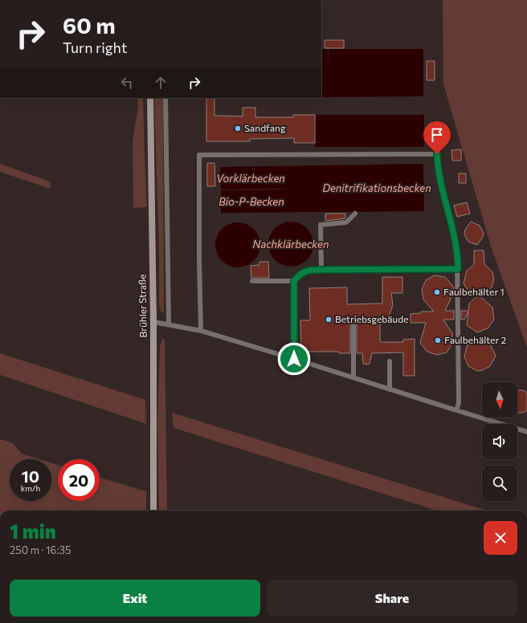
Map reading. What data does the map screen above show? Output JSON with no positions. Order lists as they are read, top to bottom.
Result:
{
  "streets": {
    "street": ["Brühler Straße"]
  },
  "water": [
    "Vorklärbecken",
    "Denitrifikationsbecken",
    "Bio-P-Becken",
    "Nachklärbecken"
  ],
  "places": [
    "Sandfang",
    "Faulbehälter 1",
    "Betriebsgebäude",
    "Faulbehälter 2"
  ],
  "north": "bottom",
  "page": {
    "turn": ["60 m", "Turn right"],
    "speed": "10 km/h",
    "limit": "20",
    "heading": ["1 min", "250 m · 16:35"],
    "buttons": ["Exit", "Share"]
  }
}
